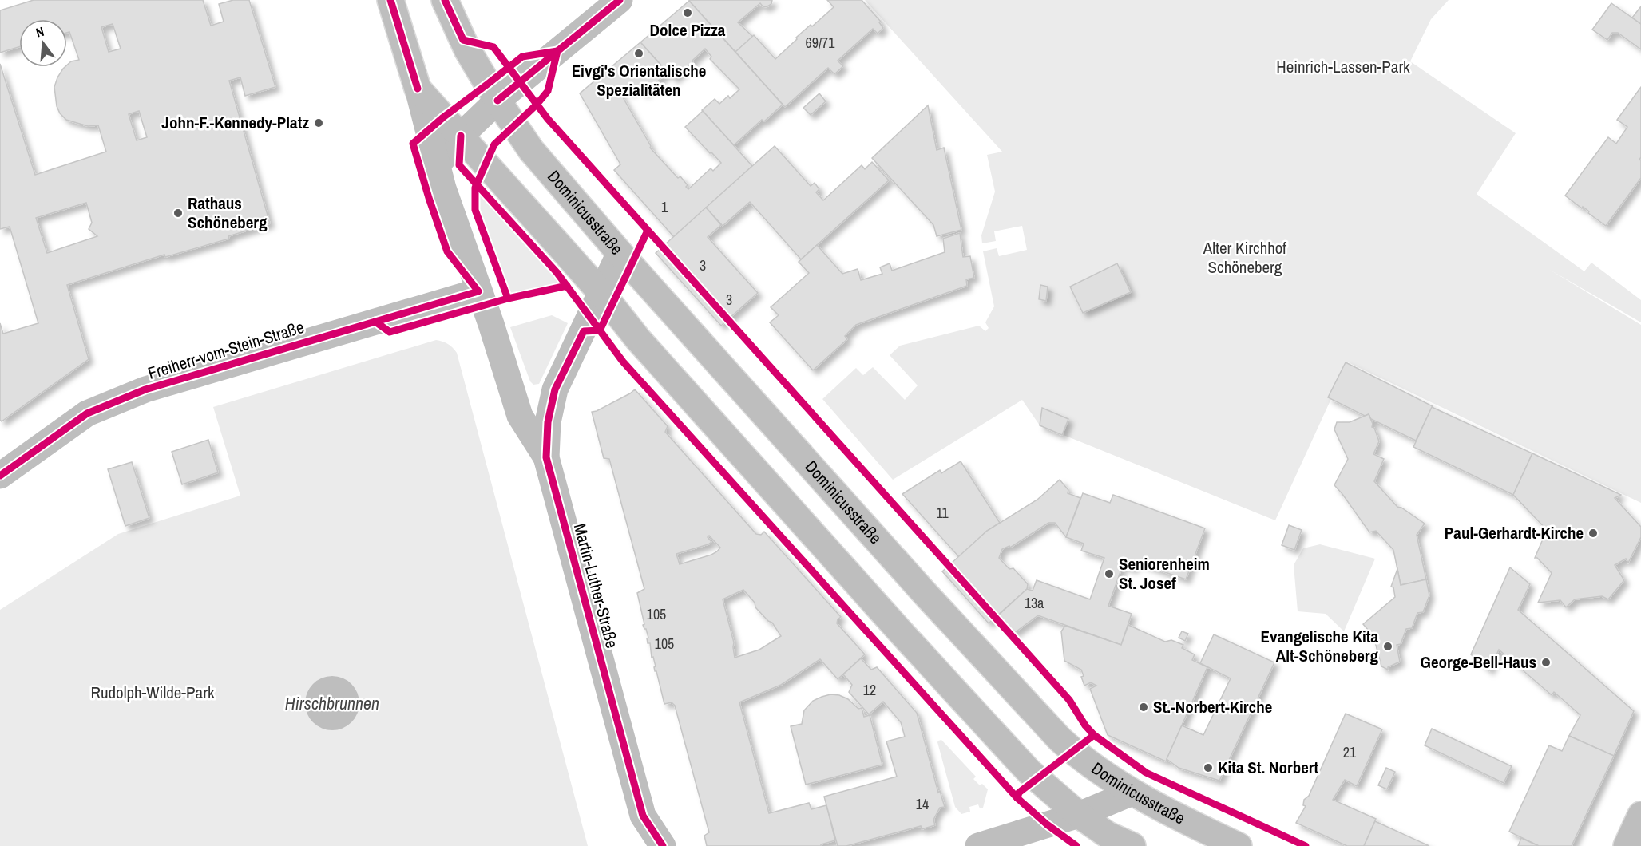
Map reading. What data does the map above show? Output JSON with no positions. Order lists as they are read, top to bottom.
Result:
{
  "streets": {
    "main road": ["Dominicusstraße", "Freiherr-vom-Stein-Straße", "Martin-Luther-Straße"]
  },
  "crossings": [
    ["Dominicusstraße", "Martin-Luther-Straße"],
    ["Freiherr-vom-Stein-Straße", "Martin-Luther-Straße"]
  ],
  "water": ["Hirschbrunnen"],
  "parks": ["Heinrich-Lassen-Park", "Alter Kirchhof Schöneberg", "Rudolph-Wilde-Park"],
  "places": [
    "Dolce Pizza",
    "Eivgi's Orientalische Spezialitäten",
    "John-F.-Kennedy-Platz",
    "Rathaus Schöneberg",
    "Paul-Gerhardt-Kirche",
    "Seniorenheim St. Josef",
    "Evangelische Kita Alt-Schöneberg",
    "George-Bell-Haus",
    "St.-Norbert-Kirche",
    "Kita St. Norbert"
  ],
  "house_numbers": [
    "69/71",
    "1",
    "3",
    "3",
    "11",
    "13a",
    "105",
    "105",
    "12",
    "21",
    "14"
  ],
  "north": "top"
}
